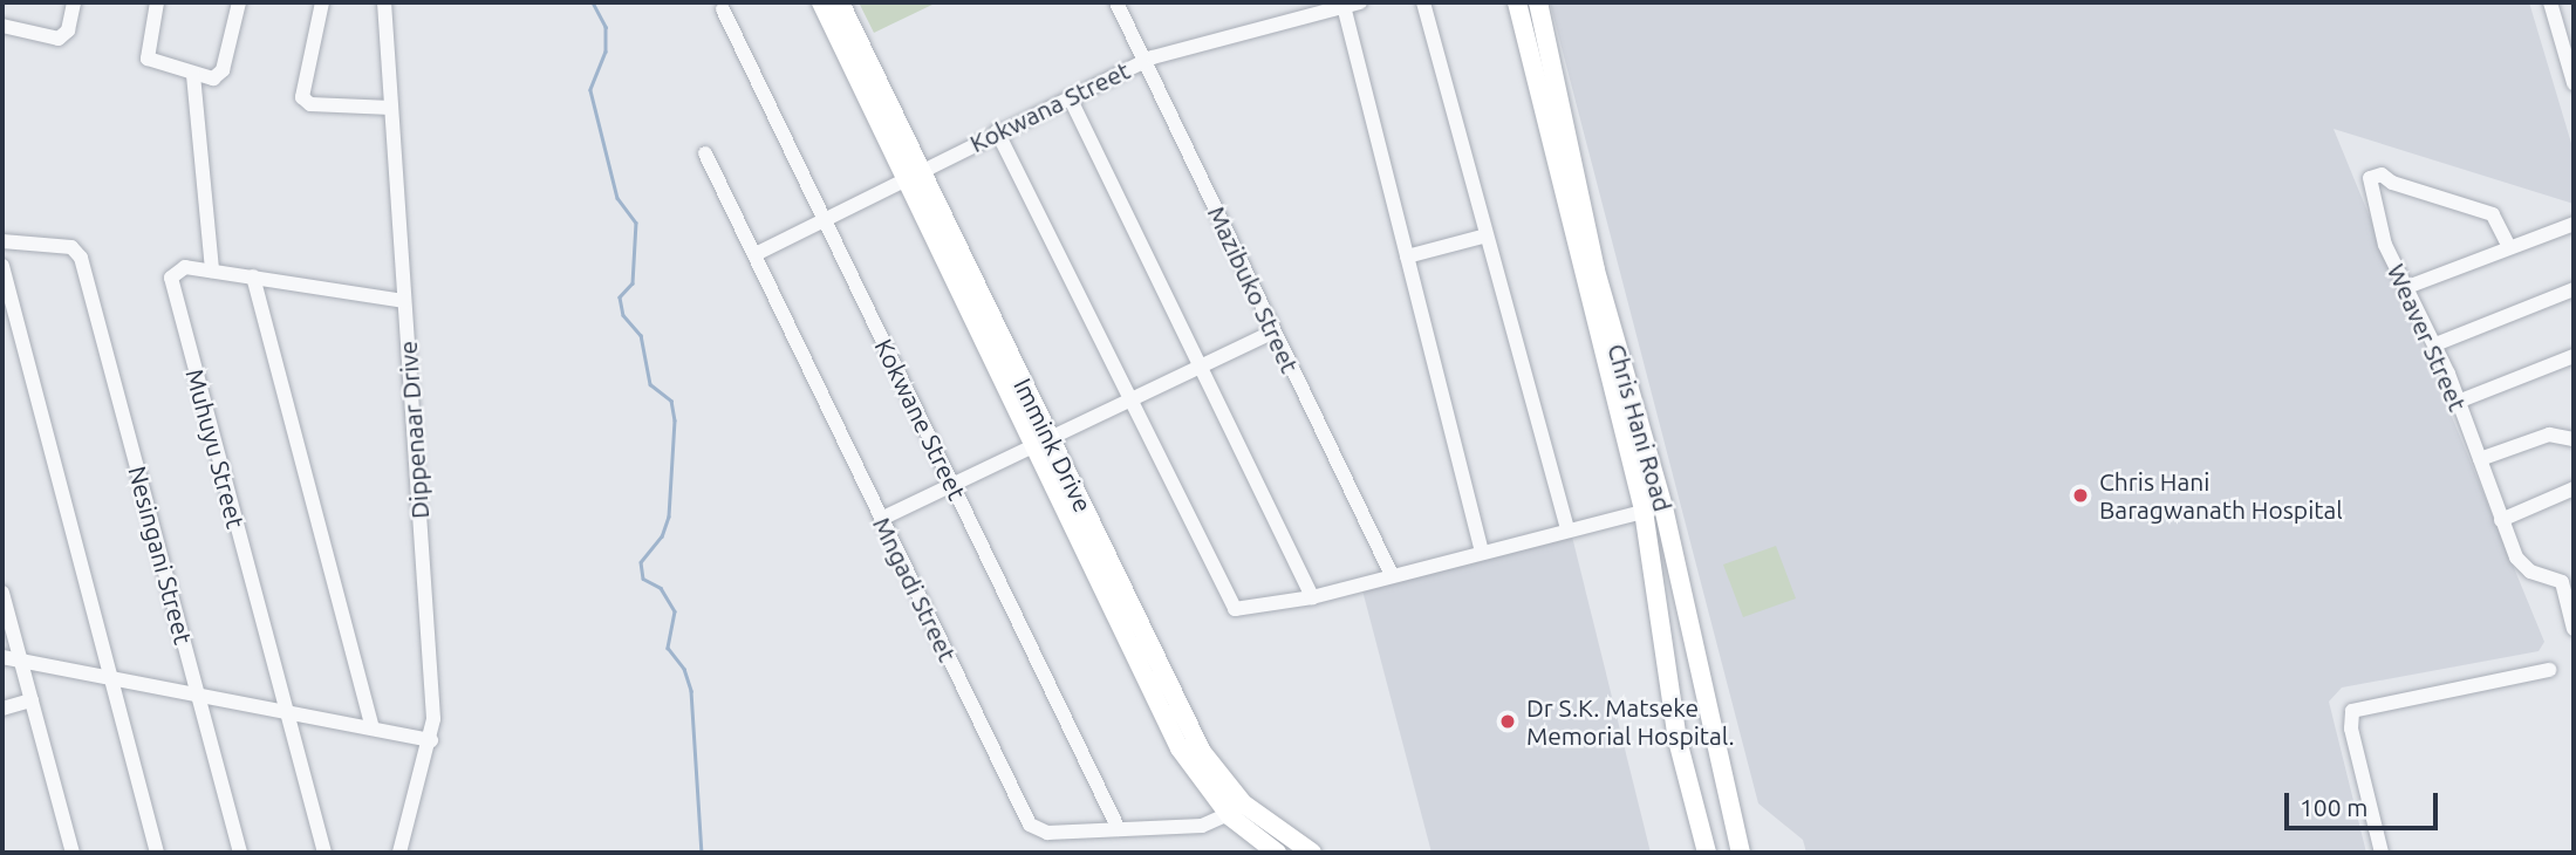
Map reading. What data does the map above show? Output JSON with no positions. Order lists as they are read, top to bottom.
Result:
{
  "streets": {
    "main road": ["Chris Hani Road", "Immink Drive"],
    "street": [
      "Kokwana Street",
      "Mazibuko Street",
      "Weaver Street",
      "Kokwane Street",
      "Dippenaar Drive",
      "Muhuyu Street",
      "Nesingani Street",
      "Mngadi Street"
    ]
  },
  "crossings": [
    ["Kokwana Street", "Mazibuko Street"],
    ["Kokwana Street", "Kokwane Street"],
    ["Kokwana Street", "Immink Drive"],
    ["Kokwana Street", "Mngadi Street"],
    ["Kokwane Street", "Mngadi Street"],
    ["Dippenaar Drive", "Muhuyu Street"],
    ["Immink Drive", "Mngadi Street"]
  ],
  "places": ["Chris Hani Baragwanath Hospital", "Dr S.K. Matseke Memorial Hospital."],
  "scale_bar": "100 m"
}
